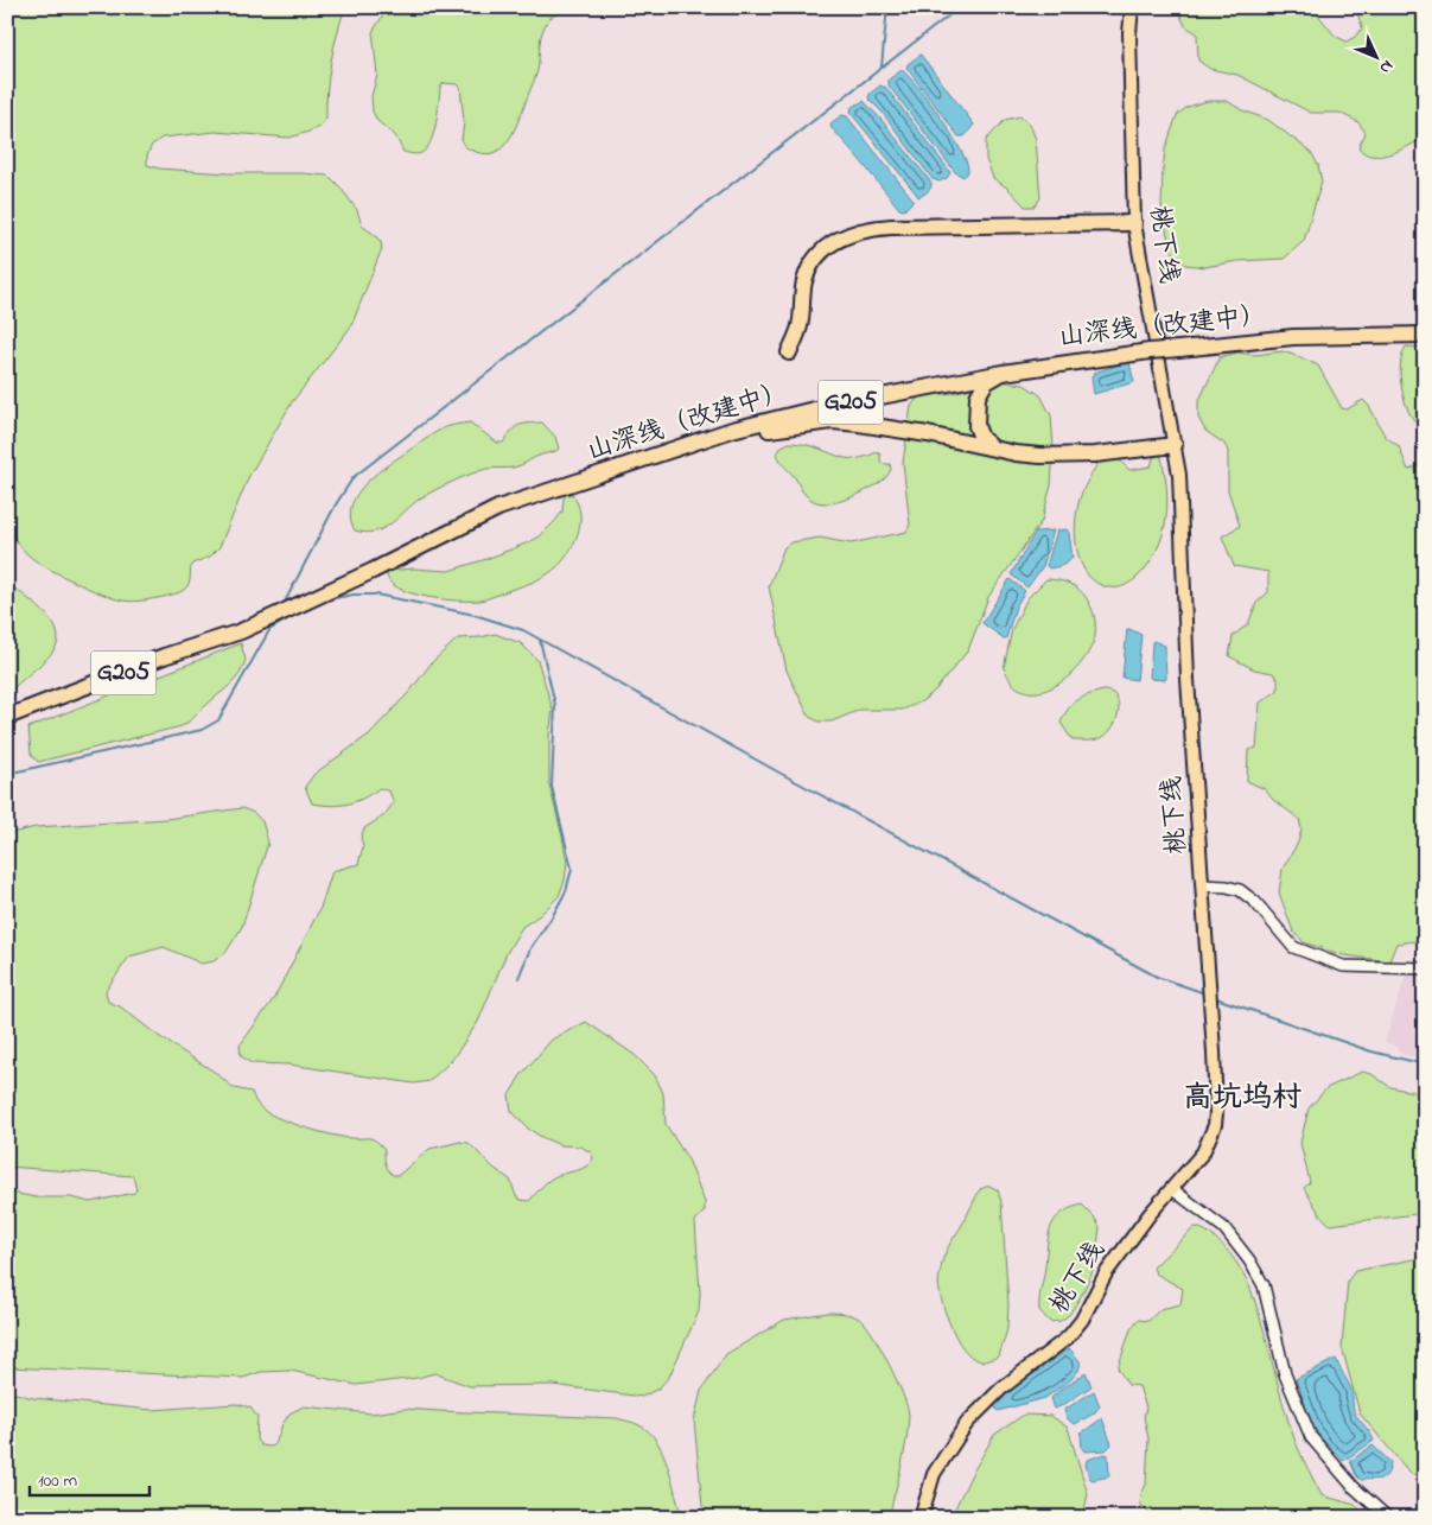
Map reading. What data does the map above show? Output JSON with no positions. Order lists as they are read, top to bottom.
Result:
{
  "streets": {
    "highway": ["山深线（改建中）", "G205"],
    "main road": ["桃下线"]
  },
  "districts": ["高坑坞村"],
  "scale_bar": "100 m",
  "north": "bottom right"
}
